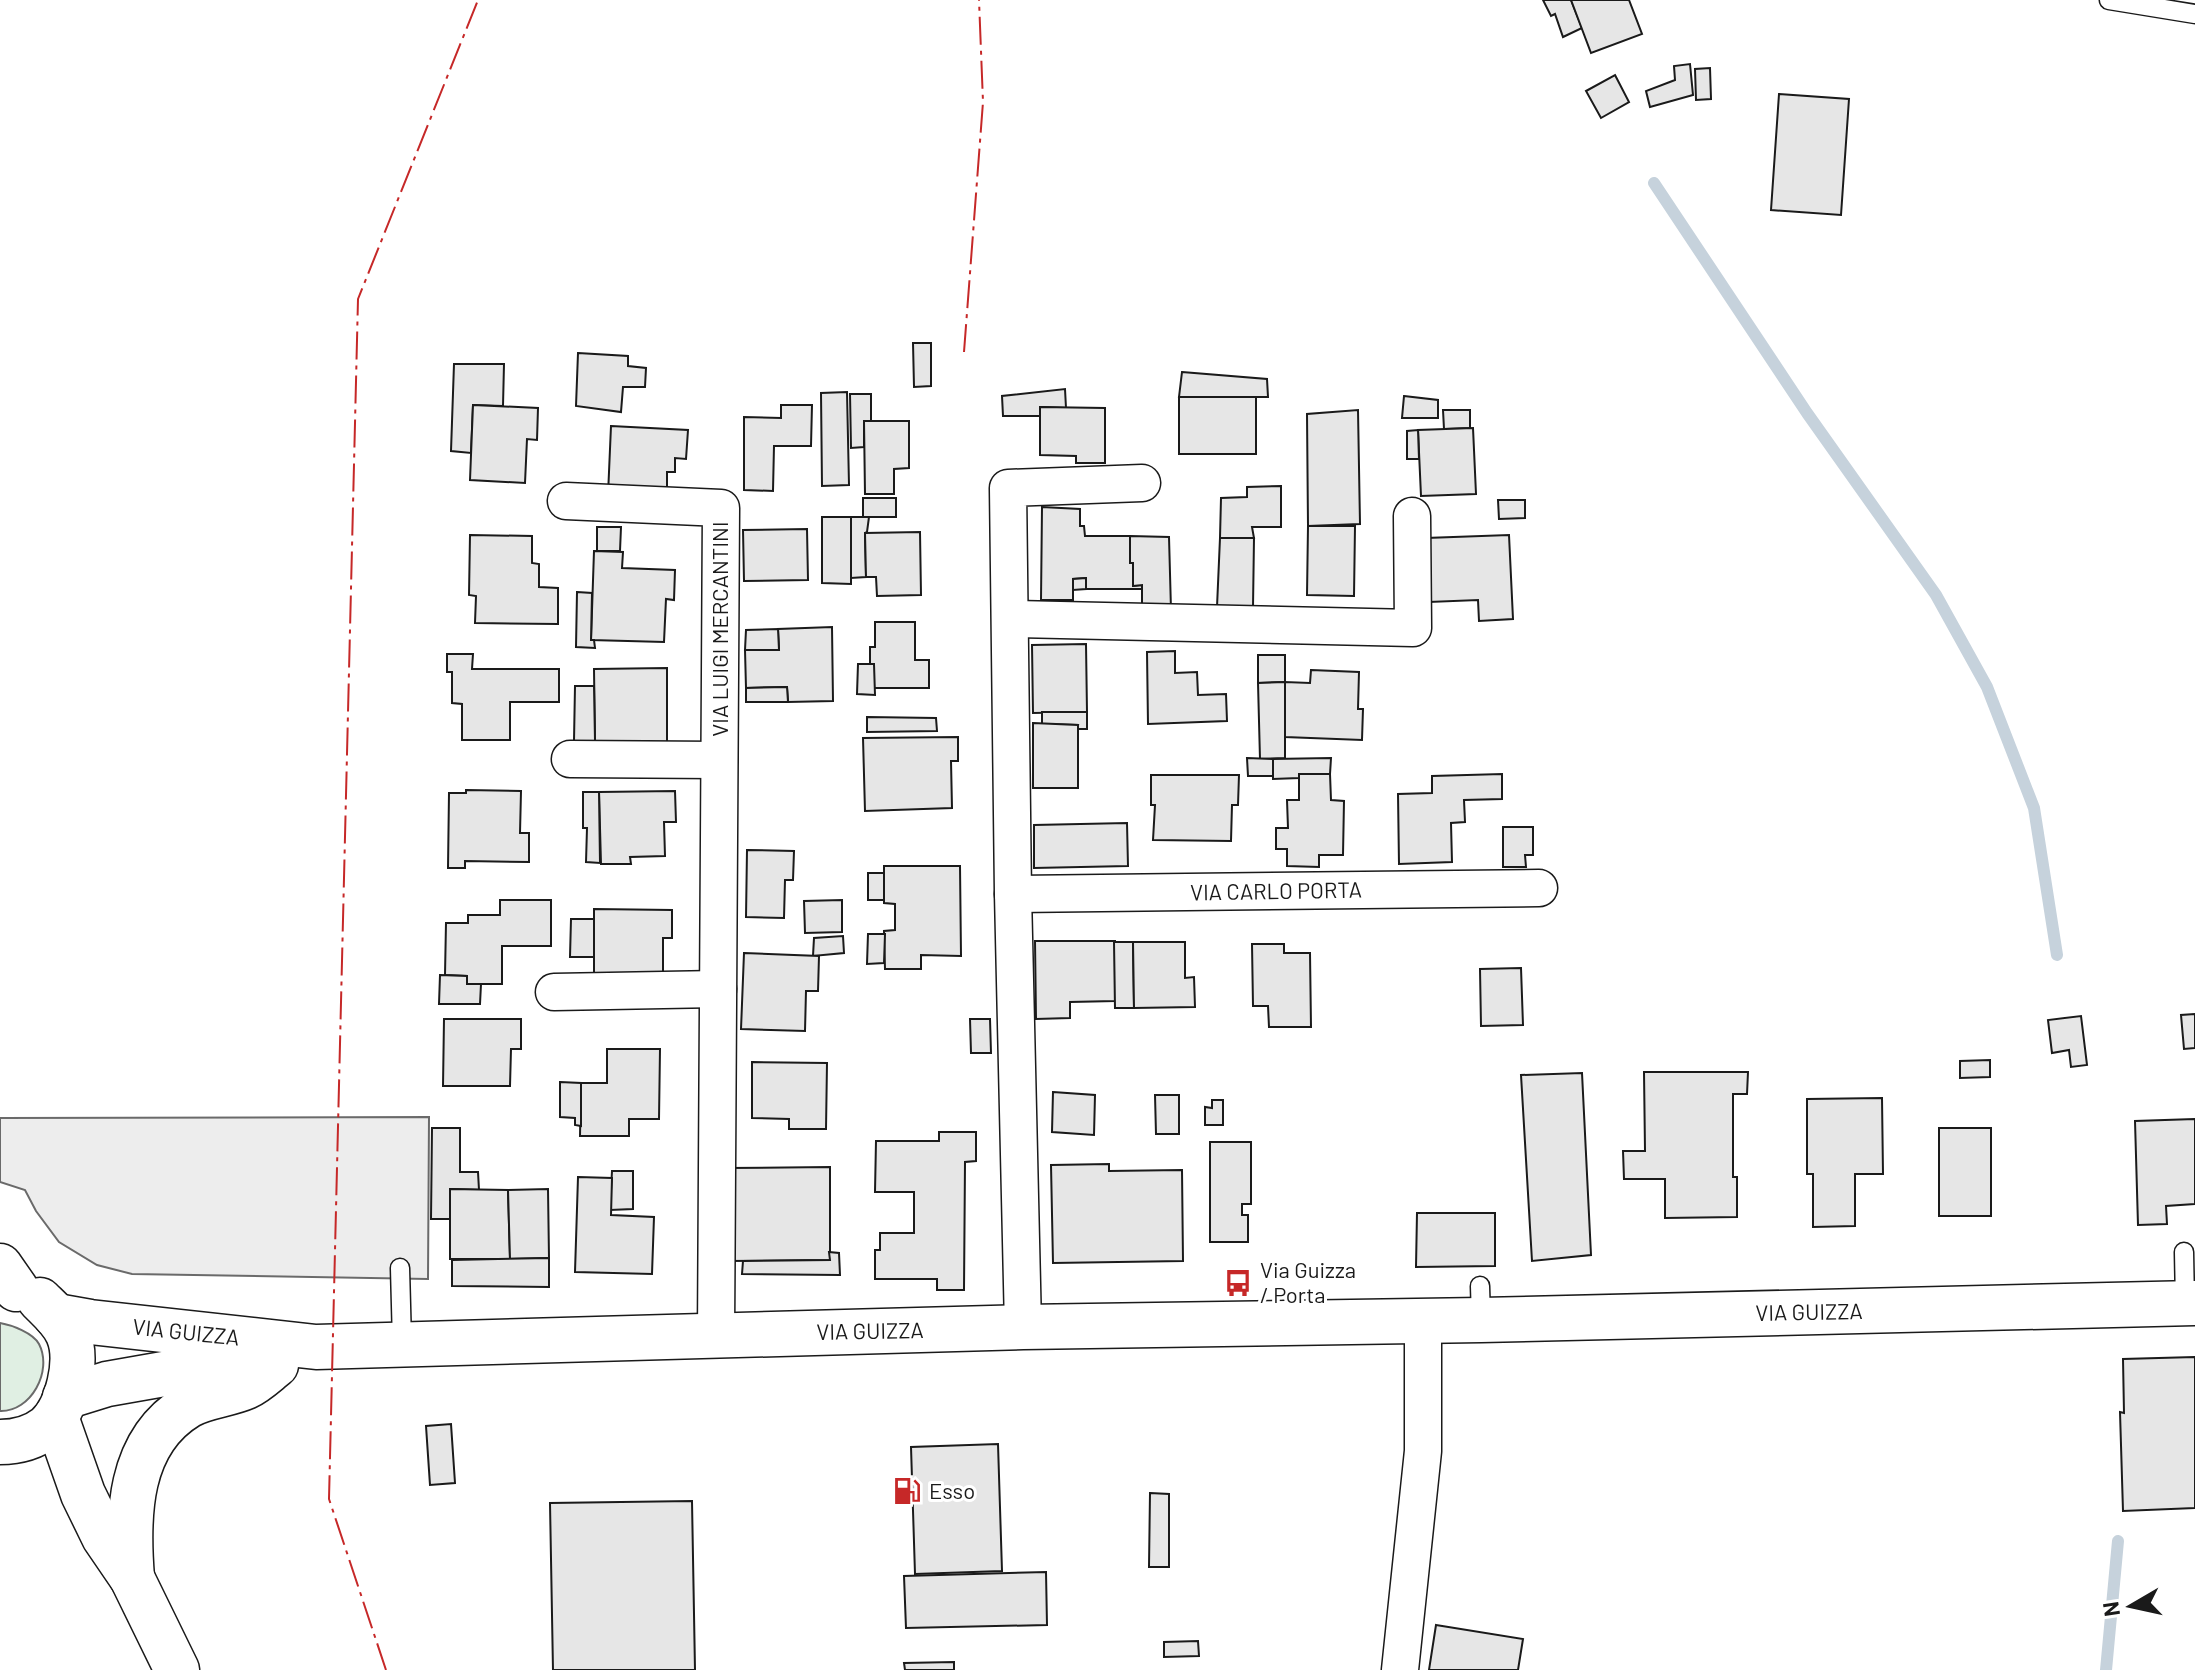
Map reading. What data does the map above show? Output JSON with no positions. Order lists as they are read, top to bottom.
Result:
{
  "streets": {
    "main road": ["VIA GUIZZA"],
    "street": ["VIA LUIGI MERCANTINI", "VIA CARLO PORTA"]
  },
  "crossings": [
    ["VIA LUIGI MERCANTINI", "VIA GUIZZA"]
  ],
  "places": {
    "bus stop": ["Via Guizza / Porta"],
    "fuel station": ["Esso"]
  },
  "north": "left"
}
